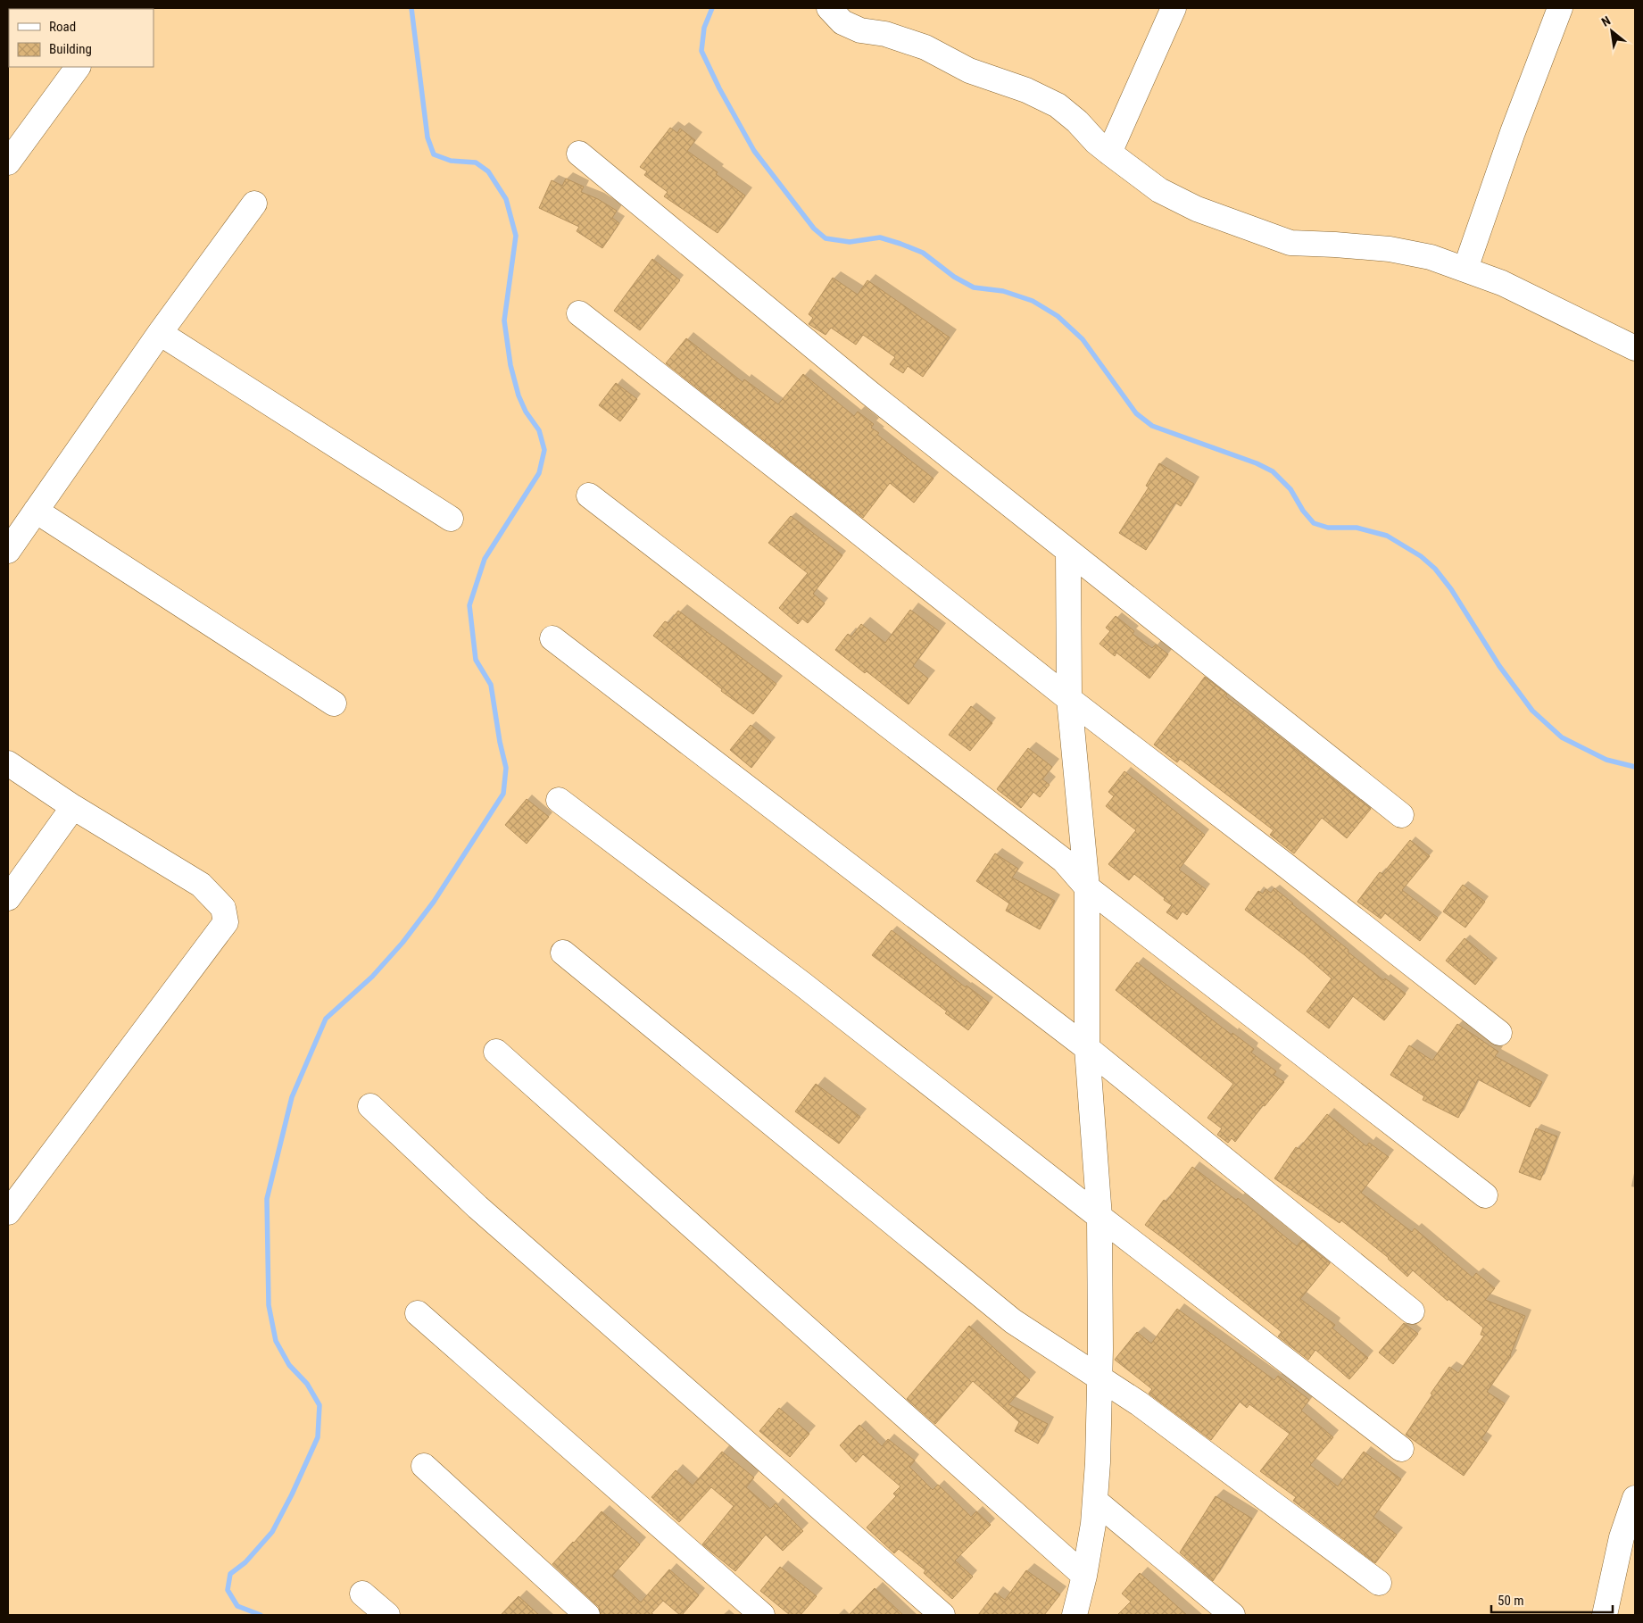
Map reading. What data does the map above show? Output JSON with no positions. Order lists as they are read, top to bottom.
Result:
{
  "legend": ["Road", "Building"],
  "scale_bar": "50 m",
  "north": "top left"
}
